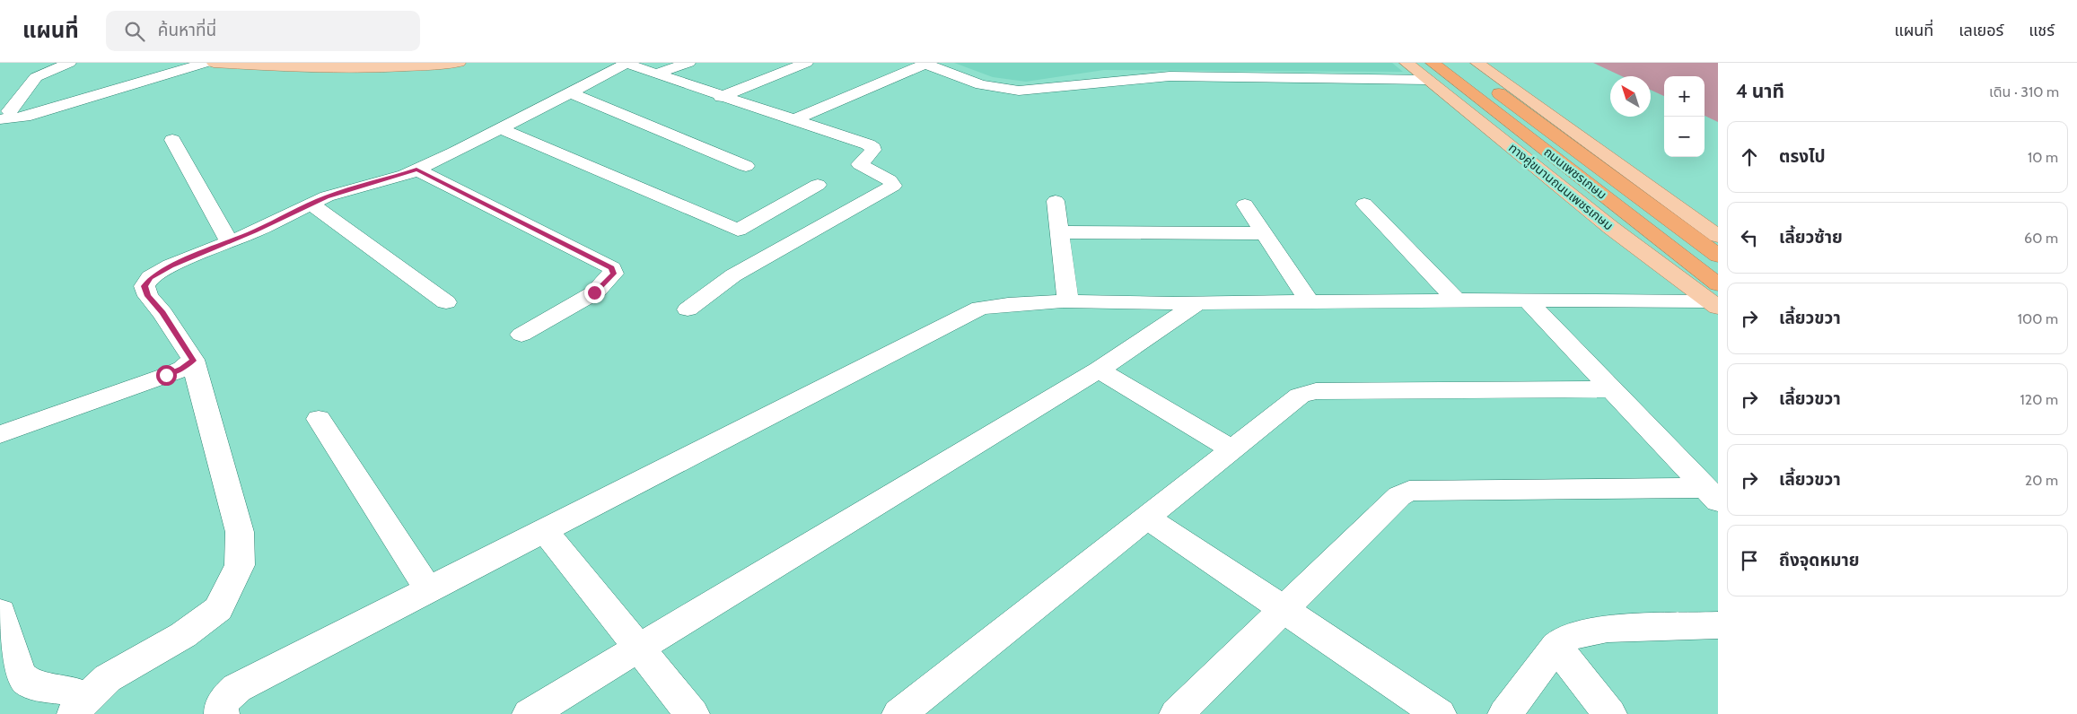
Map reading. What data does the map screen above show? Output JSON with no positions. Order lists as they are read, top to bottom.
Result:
{
  "streets": {
    "highway": ["ถนนเพชรเกษม"],
    "main road": ["ทางคู่ขนานถนนเพชรเกษม"]
  },
  "north": "top left",
  "page": {
    "header": "แผนที่",
    "search": "ค้นหาที่นี่",
    "nav": ["แผนที่", "เลเยอร์", "แชร์"],
    "heading": ["4 นาที", "เดิน · 310 m"],
    "map_buttons": ["+", "−"],
    "list": [
      ["ตรงไป", "10 m"],
      ["เลี้ยวซ้าย", "60 m"],
      ["เลี้ยวขวา", "100 m"],
      ["เลี้ยวขวา", "120 m"],
      ["เลี้ยวขวา", "20 m"],
      "ถึงจุดหมาย"
    ]
  }
}
